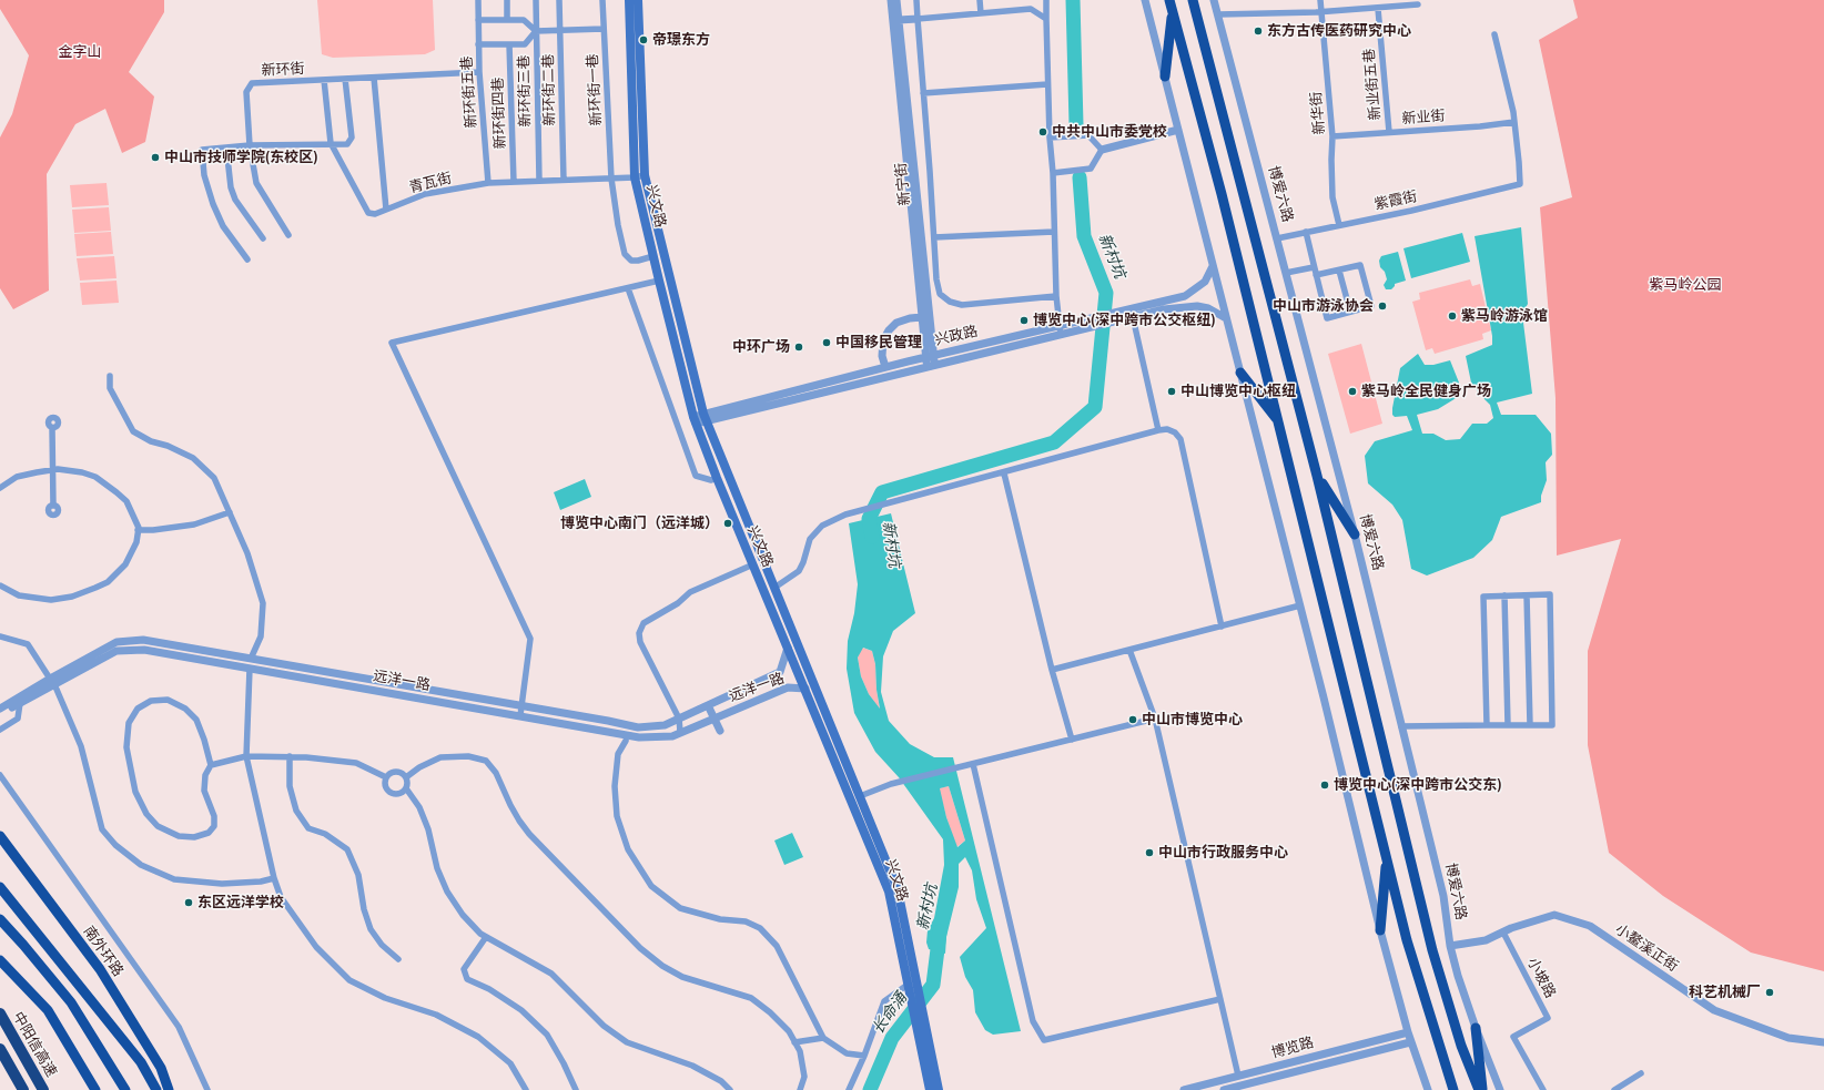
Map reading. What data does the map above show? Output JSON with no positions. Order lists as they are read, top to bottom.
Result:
{
  "streets": {
    "highway": ["南外环路", "中阳信高速"],
    "main road": ["兴文路"],
    "street": [
      "新环街",
      "新业街五巷",
      "新环街二巷",
      "新环街一巷",
      "新环街三巷",
      "新环街五巷",
      "新环街四巷",
      "新华街",
      "新业街",
      "青瓦街",
      "新宁街",
      "博爱六路",
      "紫霞街",
      "兴政路",
      "远洋一路",
      "小鳌溪正街",
      "小坡路",
      "博览路"
    ]
  },
  "crossings": [
    ["新环街", "新环街五巷"],
    ["新环街", "青瓦街"],
    ["新业街五巷", "新业街"],
    ["新环街二巷", "青瓦街"],
    ["新环街一巷", "青瓦街"],
    ["新环街一巷", "兴文路"],
    ["新环街三巷", "青瓦街"],
    ["新环街五巷", "青瓦街"],
    ["新环街四巷", "青瓦街"],
    ["新华街", "新业街"],
    ["新华街", "紫霞街"],
    ["新业街", "紫霞街"],
    ["青瓦街", "兴文路"],
    ["新宁街", "兴政路"],
    ["博爱六路", "紫霞街"],
    ["博爱六路", "小鳌溪正街"],
    ["兴文路", "兴政路"],
    ["兴文路", "远洋一路"],
    ["小鳌溪正街", "小坡路"]
  ],
  "water": ["新村坑", "长命涌"],
  "parks": ["金字山", "紫马岭公园"],
  "places": [
    "东方古传医药研究中心",
    "帝璟东方",
    "中共中山市委党校",
    "中山市技师学院(东校区)",
    "中山市游泳协会",
    "紫马岭游泳馆",
    "博览中心(深中跨市公交枢纽)",
    "中国移民管理",
    "中环广场",
    "中山博览中心枢纽",
    "紫马岭全民健身广场",
    "博览中心南门（远洋城）",
    "中山市博览中心",
    "博览中心(深中跨市公交东)",
    "中山市行政服务中心",
    "东区远洋学校",
    "科艺机械厂"
  ]
}
